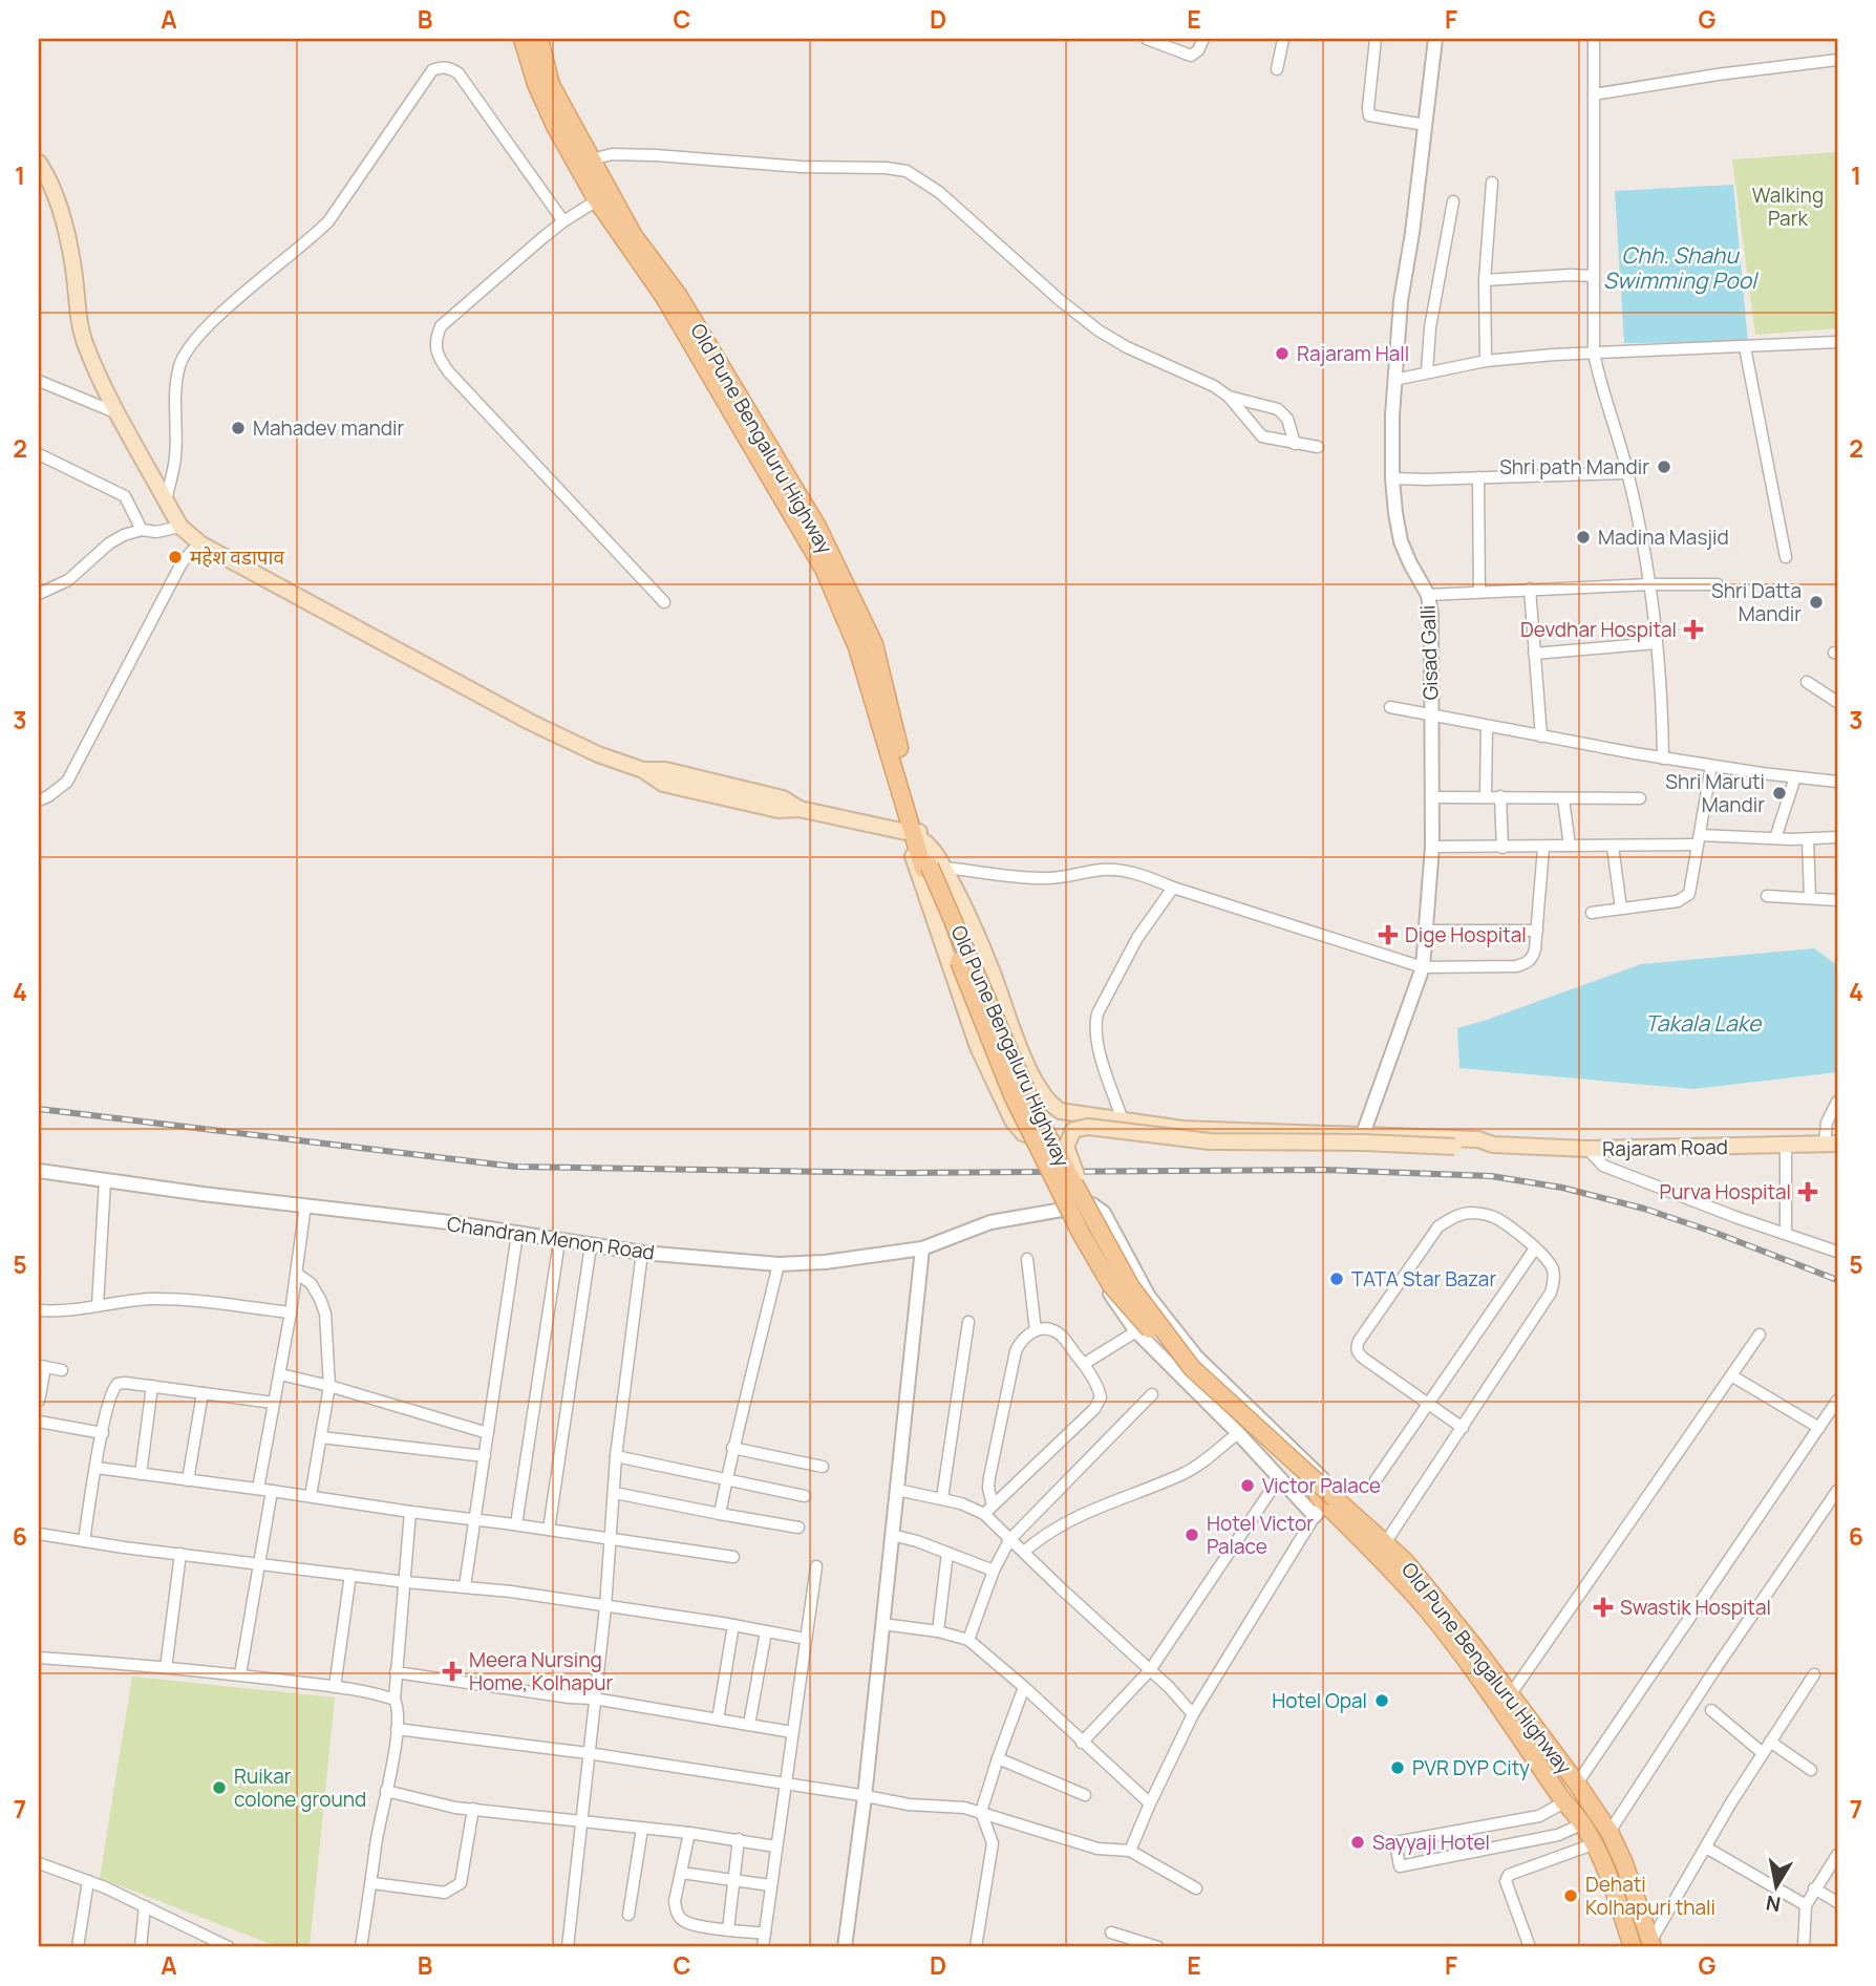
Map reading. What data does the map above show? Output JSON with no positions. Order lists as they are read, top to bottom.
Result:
{
  "streets": {
    "main road": ["Old Pune Bengaluru Highway", "Rajaram Road"],
    "street": ["Gisad Galli", "Chandran Menon Road"]
  },
  "crossings": [
    ["Old Pune Bengaluru Highway", "Chandran Menon Road"]
  ],
  "water": ["Chh. Shahu Swimming Pool", "Takala Lake"],
  "parks": ["Walking Park"],
  "places": {
    "other": [
      "Rajaram Hall",
      "Mahadev mandir",
      "Shri path Mandir",
      "Madina Masjid",
      "महेश वडापाव",
      "Shri Datta Mandir",
      "Shri Maruti Mandir",
      "TATA Star Bazar",
      "Victor Palace",
      "Hotel Victor Palace",
      "Hotel Opal",
      "PVR DYP City",
      "Ruikar colone ground",
      "Sayyaji Hotel",
      "Dehati Kolhapuri thali"
    ],
    "health": [
      "Devdhar Hospital",
      "Dige Hospital",
      "Purva Hospital",
      "Swastik Hospital",
      "Meera Nursing Home, Kolhapur"
    ]
  },
  "north": "bottom",
  "grid": {
    "columns": [
      "A",
      "B",
      "C",
      "D",
      "E",
      "F",
      "G"
    ],
    "rows": [
      "1",
      "2",
      "3",
      "4",
      "5",
      "6",
      "7"
    ]
  }
}
